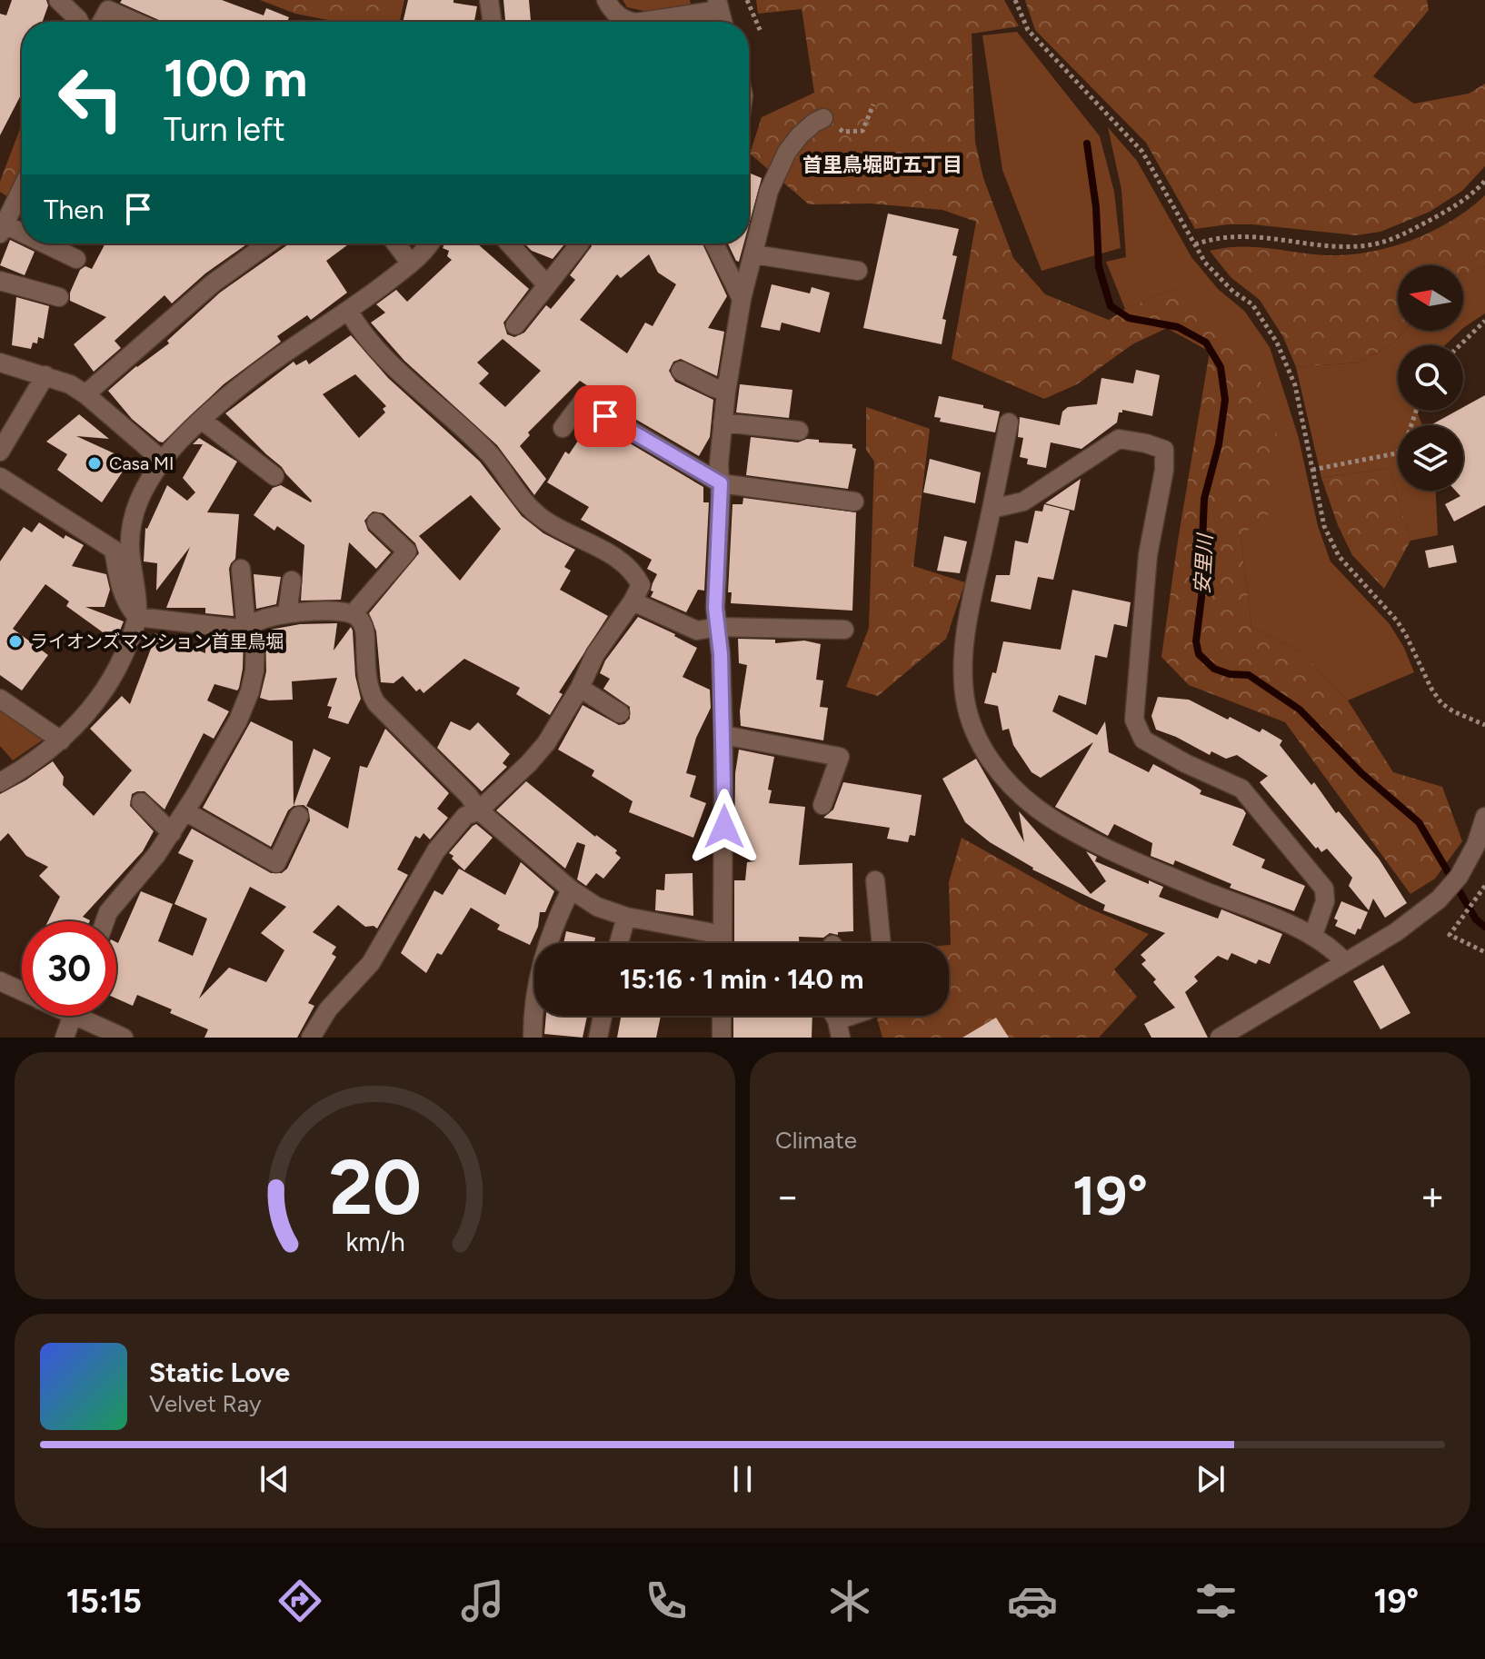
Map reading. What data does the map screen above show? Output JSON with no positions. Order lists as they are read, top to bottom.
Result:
{
  "districts": ["首里鳥堀町五丁目"],
  "water": ["安里川"],
  "places": ["Casa MI", "ライオンズマンション首里鳥堀"],
  "north": "left",
  "page": {
    "turn": ["100 m", "Turn left"],
    "then": "Then",
    "limit": "30",
    "trip": "15:16 · 1 min · 140 m",
    "tile": "Climate",
    "heat": ["−", "19°", "+"],
    "song": ["Static Love", "Velvet Ray"],
    "tabs": ["15:15", "19°"],
    "gauge": ["20", "km/h"]
  }
}
